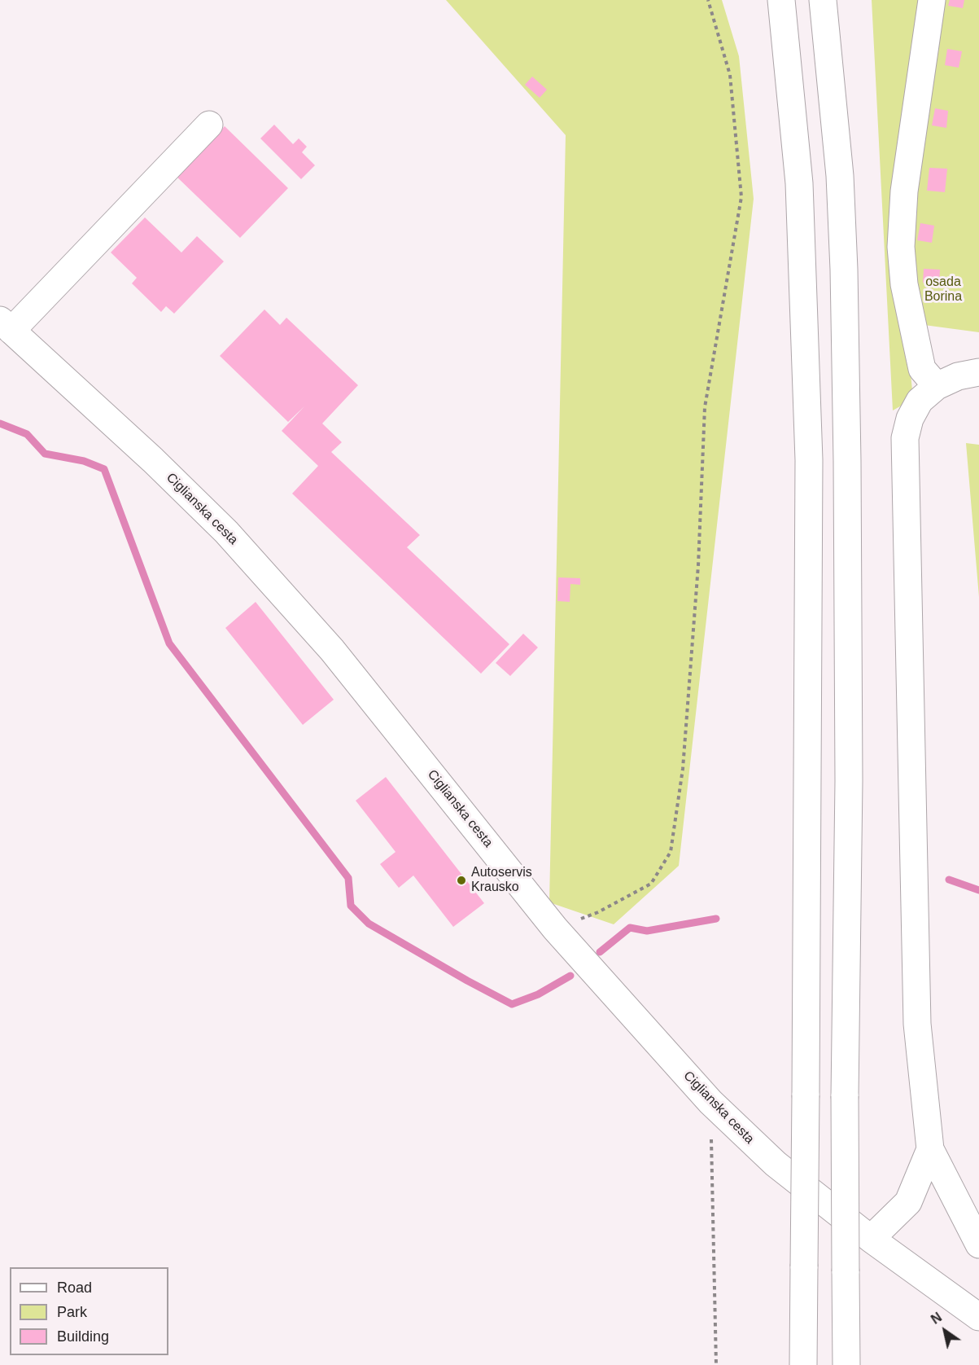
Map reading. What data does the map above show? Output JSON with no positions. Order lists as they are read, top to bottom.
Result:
{
  "streets": {
    "main road": ["Ciglianska cesta"]
  },
  "parks": ["osada Borina"],
  "places": ["Autoservis Krausko"],
  "legend": ["Road", "Park", "Building"],
  "north": "top left"
}
